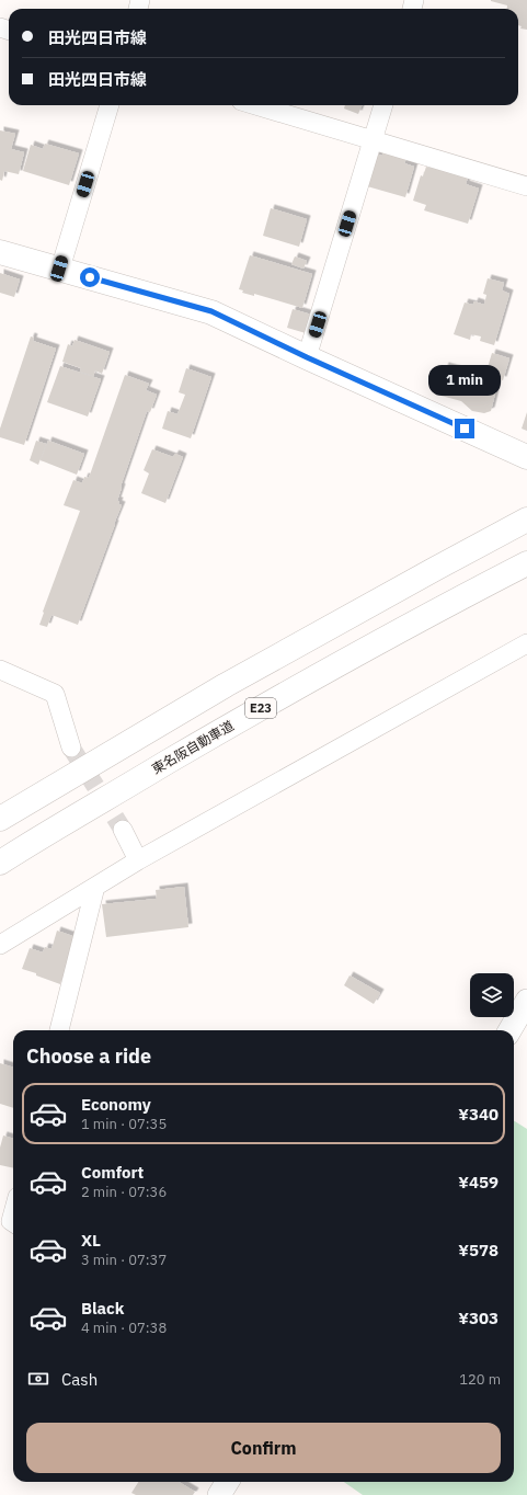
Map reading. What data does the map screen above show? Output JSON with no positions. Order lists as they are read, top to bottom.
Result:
{
  "streets": {
    "main road": ["E23", "東名阪自動車道"]
  },
  "page": {
    "banner": ["田光四日市線", "田光四日市線"],
    "bubble": "1 min",
    "heading": "Choose a ride",
    "list": [
      {
        "name": "Economy",
        "note": "1 min · 07:35",
        "value": "¥340"
      },
      {
        "name": "Comfort",
        "note": "2 min · 07:36",
        "value": "¥459"
      },
      {
        "name": "XL",
        "note": "3 min · 07:37",
        "value": "¥578"
      },
      {
        "name": "Black",
        "note": "4 min · 07:38",
        "value": "¥303"
      }
    ],
    "pay": ["Cash", "120 m"],
    "buttons": "Confirm"
  }
}
